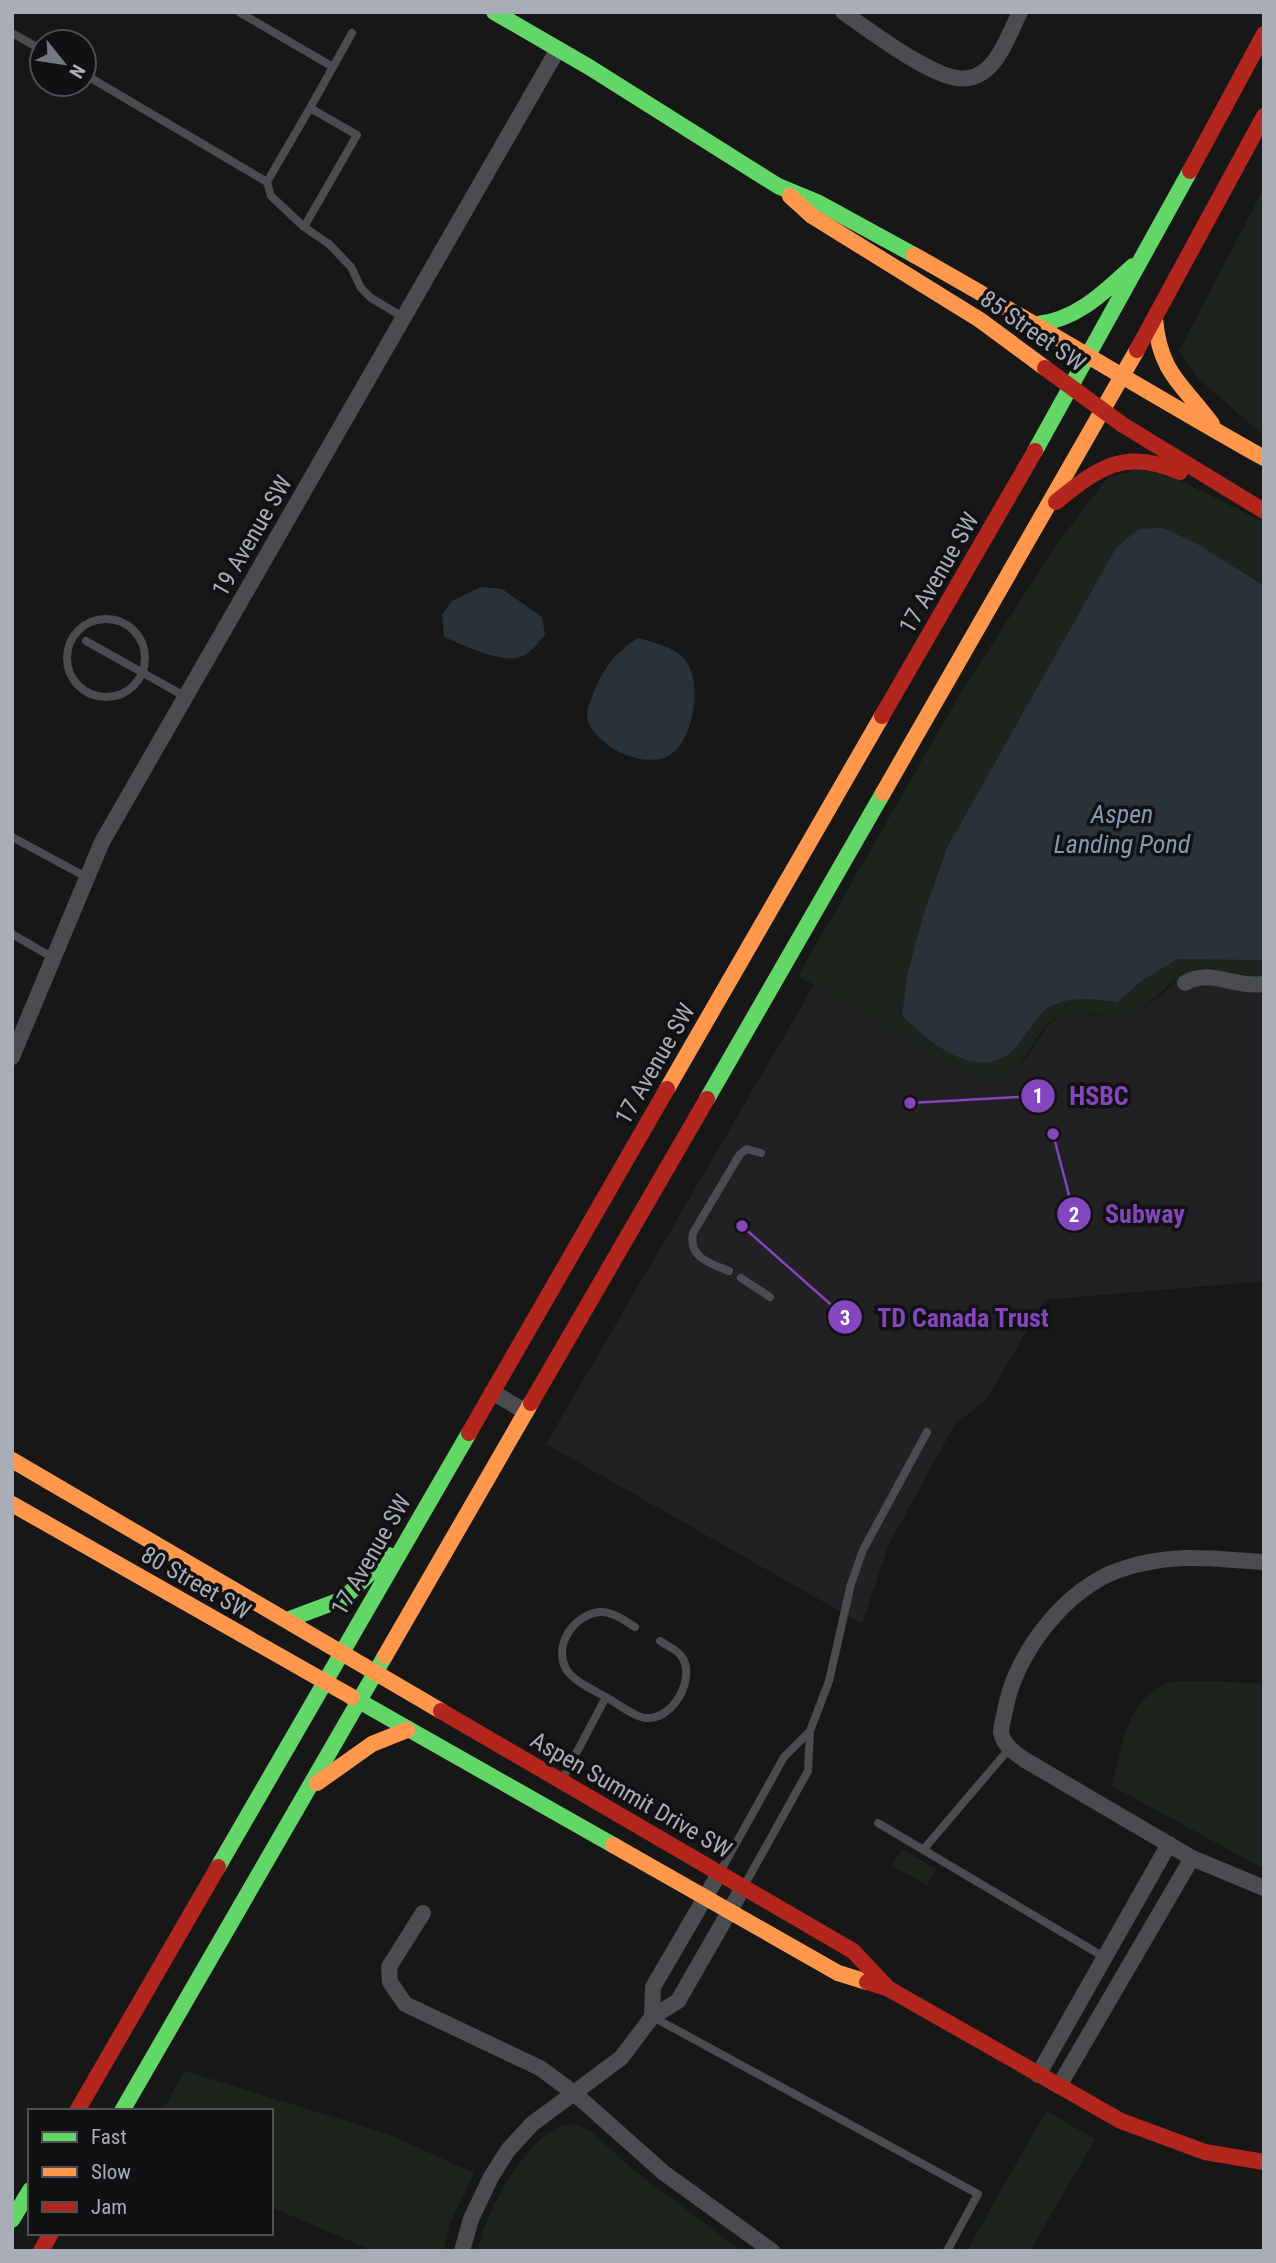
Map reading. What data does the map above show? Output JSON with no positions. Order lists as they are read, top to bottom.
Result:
{
  "streets": {
    "main road": [
      "85 Street SW",
      "17 Avenue SW",
      "80 Street SW",
      "Aspen Summit Drive SW"
    ],
    "street": ["19 Avenue SW"]
  },
  "crossings": [
    ["85 Street SW", "19 Avenue SW"],
    ["85 Street SW", "17 Avenue SW"],
    ["17 Avenue SW", "80 Street SW"],
    ["17 Avenue SW", "Aspen Summit Drive SW"],
    ["80 Street SW", "Aspen Summit Drive SW"]
  ],
  "water": ["Aspen Landing Pond"],
  "places": ["HSBC", "Subway", "TD Canada Trust"],
  "legend": ["Fast", "Slow", "Jam"],
  "north": "bottom right"
}
